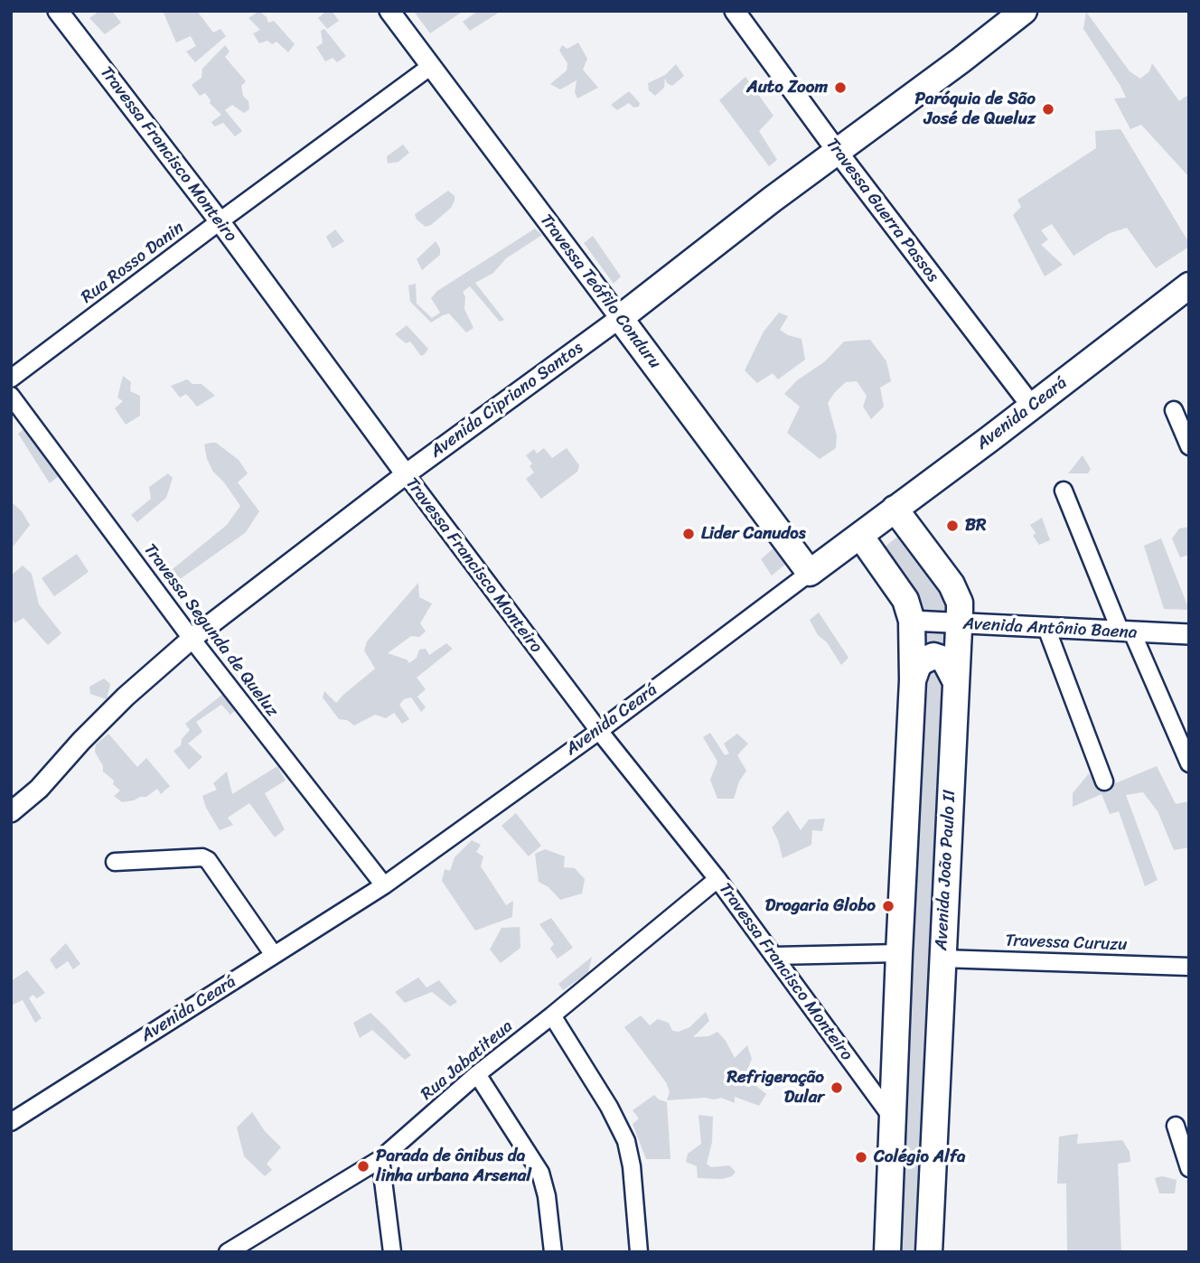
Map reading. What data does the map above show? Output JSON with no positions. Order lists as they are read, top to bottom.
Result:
{
  "streets": {
    "main road": [
      "Travessa Teófilo Conduru",
      "Avenida Cipriano Santos",
      "Avenida Ceará",
      "Avenida João Paulo II"
    ],
    "street": [
      "Travessa Francisco Monteiro",
      "Travessa Guerra Passos",
      "Rua Rosso Danin",
      "Avenida Antônio Baena",
      "Travessa Segunda de Queluz",
      "Travessa Curuzu",
      "Rua Jabatiteua"
    ]
  },
  "crossings": [
    ["Travessa Francisco Monteiro", "Rua Rosso Danin"],
    ["Travessa Francisco Monteiro", "Avenida Cipriano Santos"],
    ["Travessa Francisco Monteiro", "Avenida Ceará"],
    ["Travessa Francisco Monteiro", "Rua Jabatiteua"],
    ["Travessa Guerra Passos", "Avenida Cipriano Santos"],
    ["Travessa Guerra Passos", "Avenida Ceará"],
    ["Rua Rosso Danin", "Travessa Teófilo Conduru"],
    ["Travessa Teófilo Conduru", "Avenida Cipriano Santos"],
    ["Travessa Teófilo Conduru", "Avenida Ceará"],
    ["Avenida Cipriano Santos", "Travessa Segunda de Queluz"],
    ["Avenida Ceará", "Travessa Segunda de Queluz"],
    ["Avenida Ceará", "Avenida João Paulo II"],
    ["Avenida Antônio Baena", "Avenida João Paulo II"],
    ["Avenida João Paulo II", "Travessa Curuzu"]
  ],
  "places": [
    "Auto Zoom",
    "Paróquia de São José de Queluz",
    "BR",
    "Lider Canudos",
    "Drogaria Globo",
    "Refrigeração Dular",
    "Colégio Alfa",
    "Parada de ônibus da linha urbana Arsenal"
  ]
}
